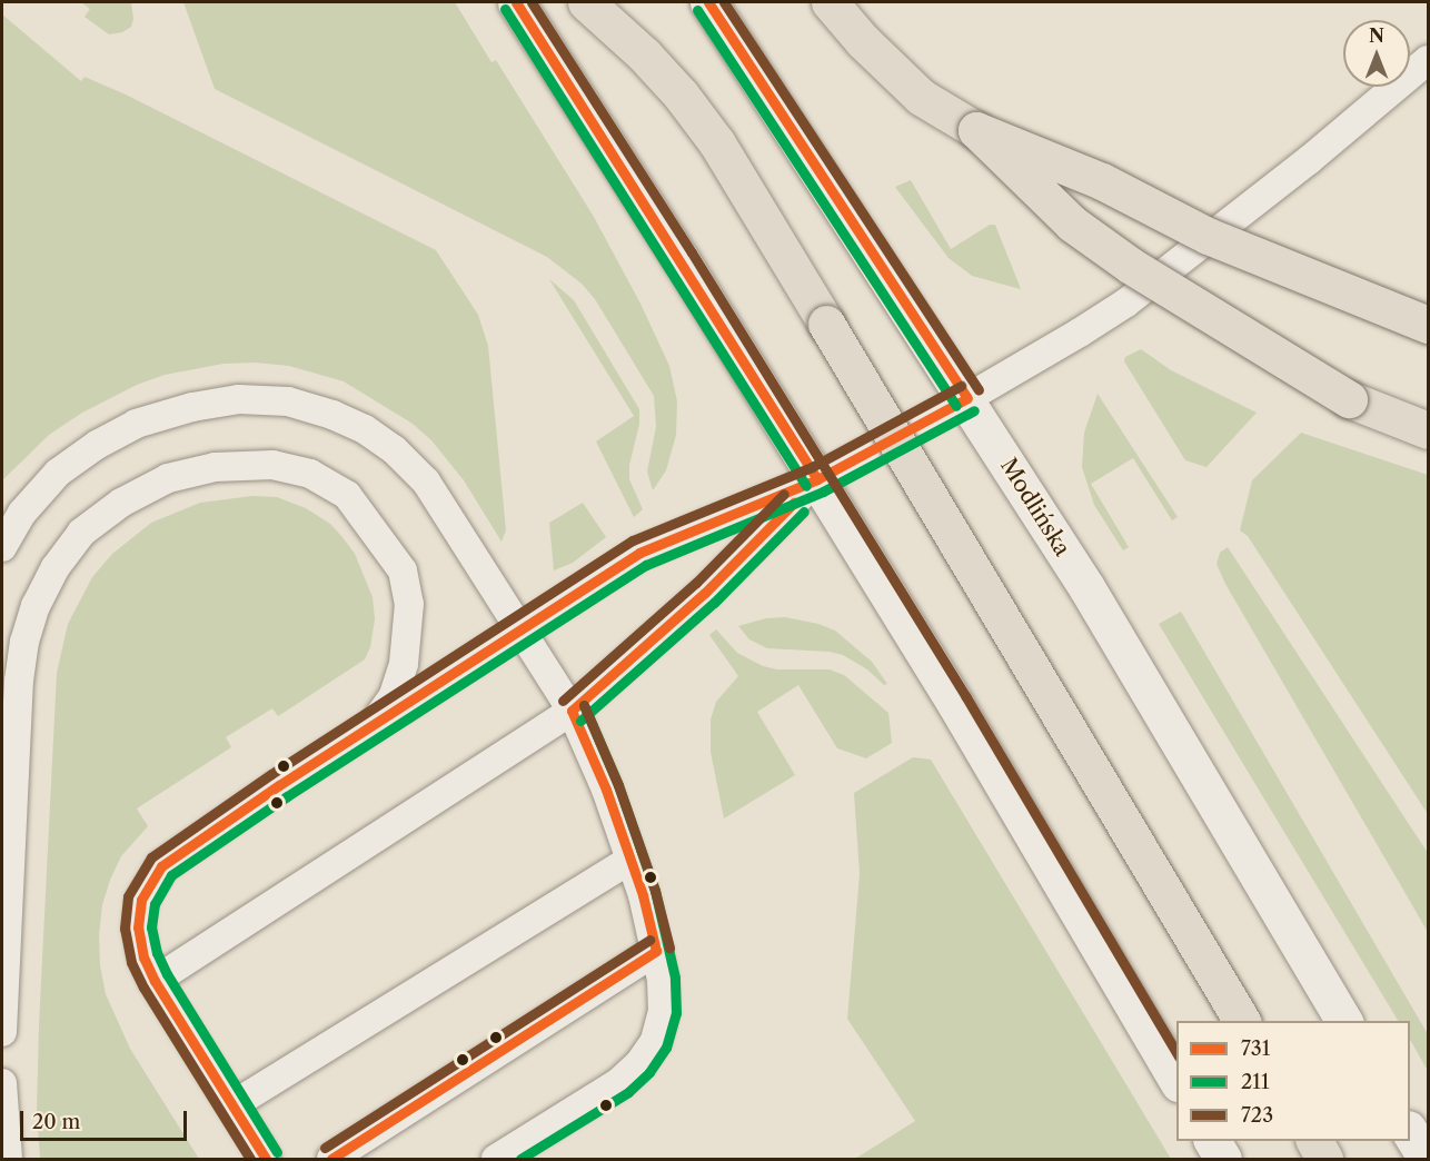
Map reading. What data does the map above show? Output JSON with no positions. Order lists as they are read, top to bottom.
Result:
{
  "streets": {
    "main road": ["Modlińska"]
  },
  "lines": ["transit line 731", "transit line 723", "transit line 211"],
  "legend": ["731", "211", "723"],
  "scale_bar": "20 m",
  "north": "top"
}
